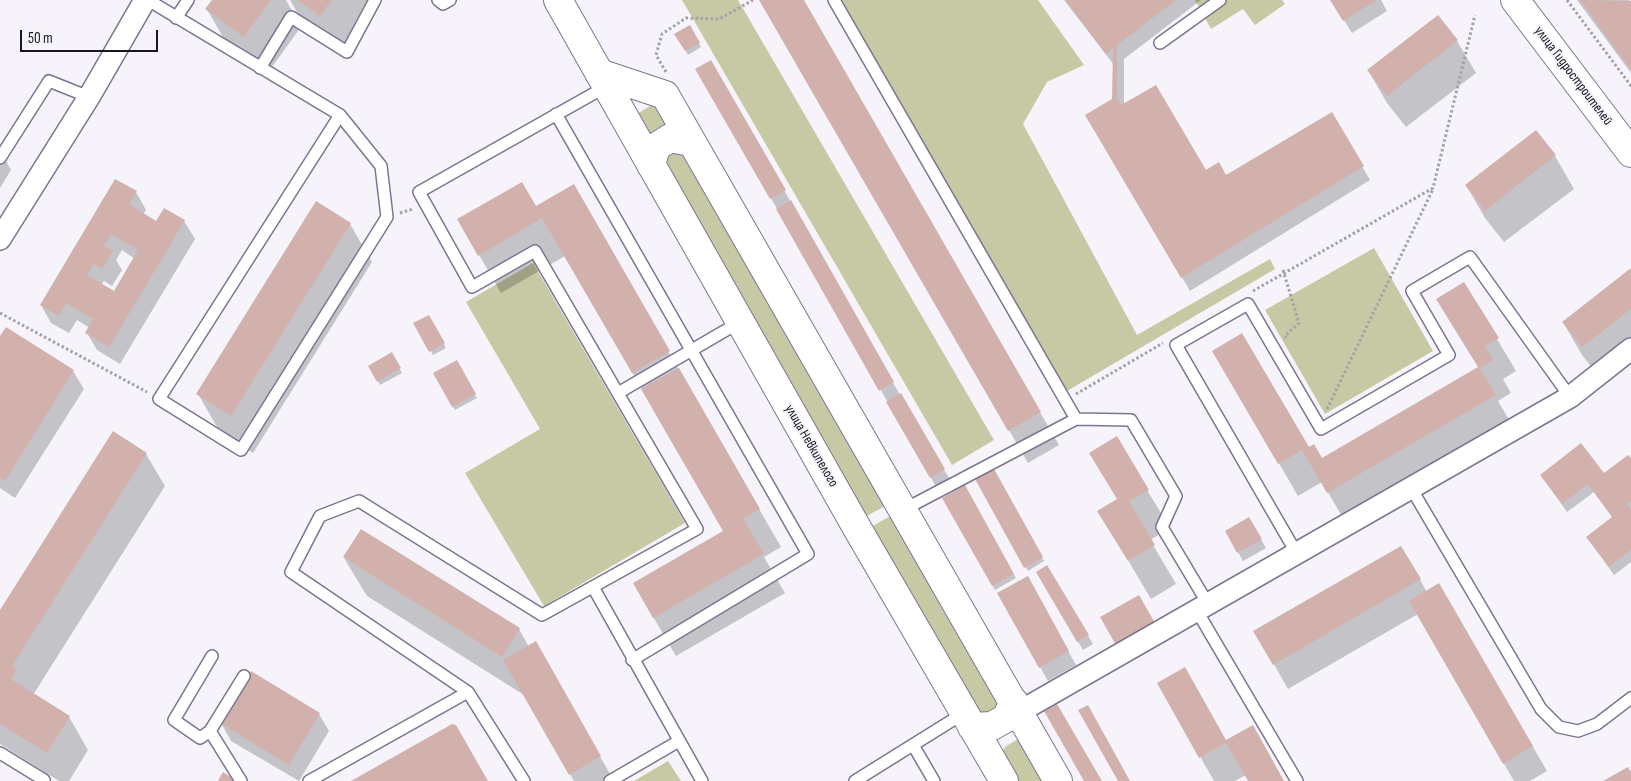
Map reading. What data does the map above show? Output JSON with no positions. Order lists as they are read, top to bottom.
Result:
{
  "streets": {
    "street": ["улица Гидростроителей", "улица Невкипелого"]
  },
  "scale_bar": "50 m"
}
